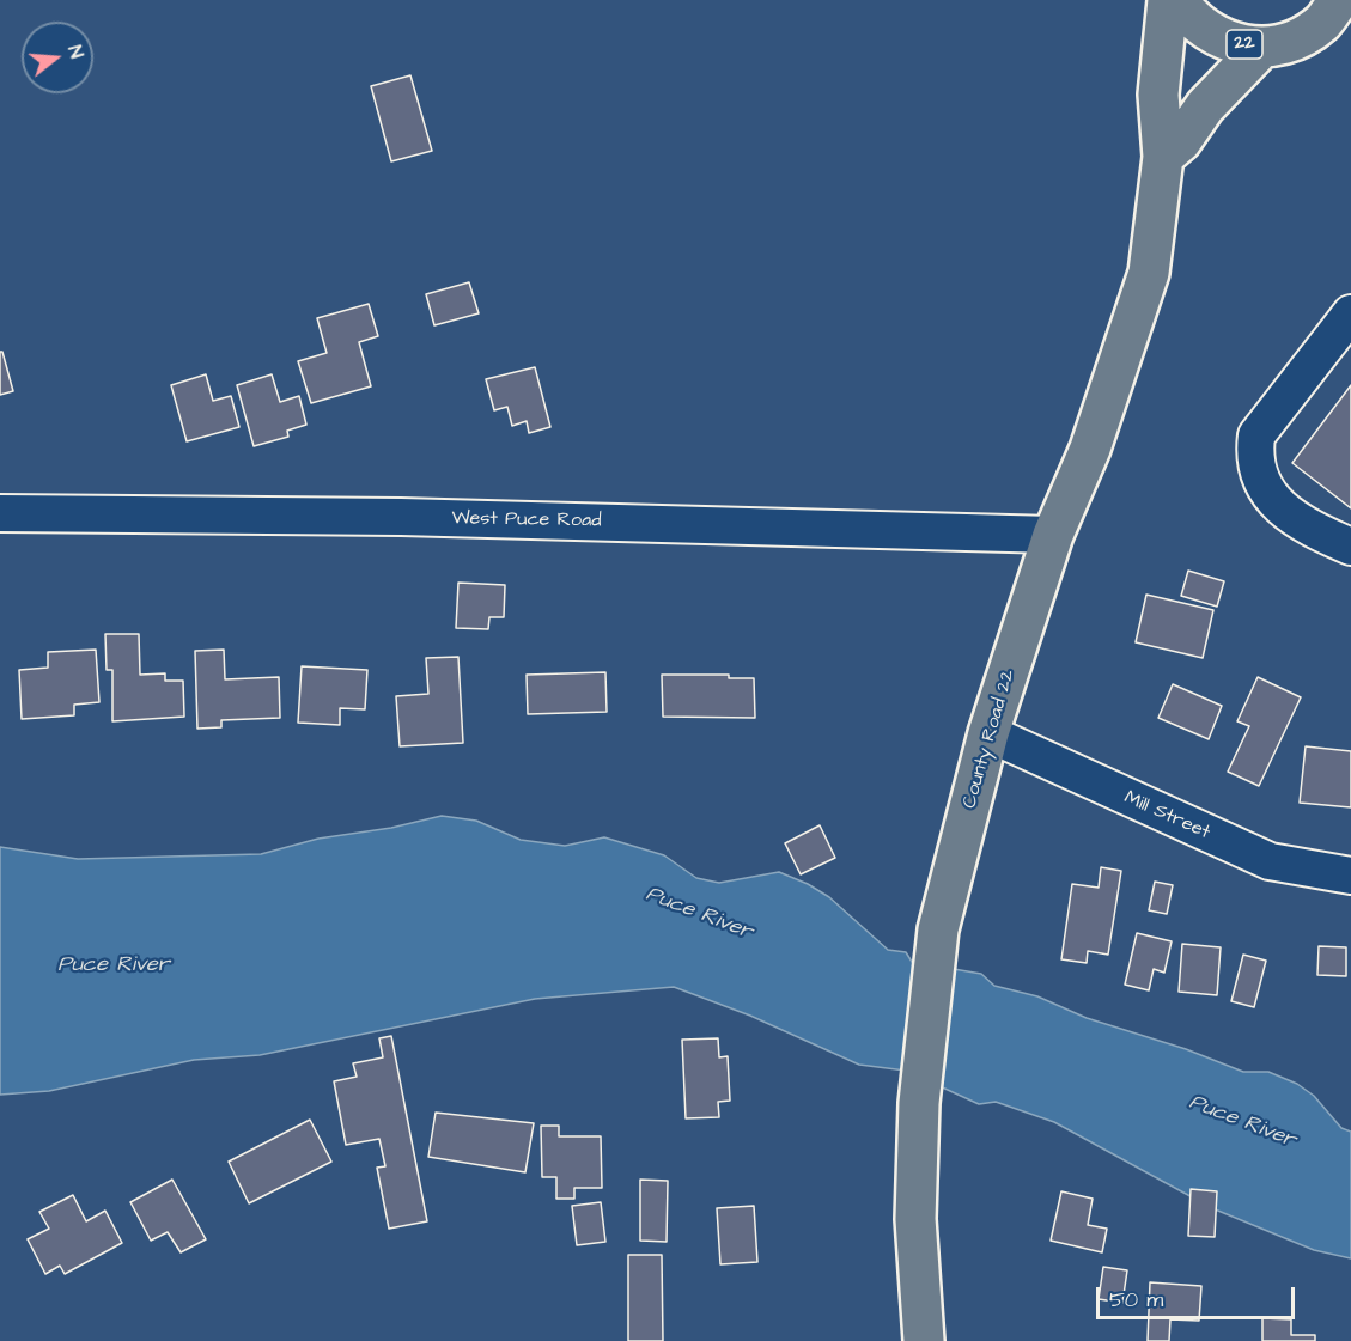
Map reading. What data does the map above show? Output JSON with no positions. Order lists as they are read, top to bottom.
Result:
{
  "streets": {
    "main road": ["22", "County Road 22"],
    "street": ["West Puce Road", "Mill Street"]
  },
  "crossings": [
    ["22", "County Road 22"],
    ["West Puce Road", "County Road 22"],
    ["County Road 22", "Mill Street"]
  ],
  "water": ["Puce River"],
  "scale_bar": "50 m",
  "north": "right"
}
